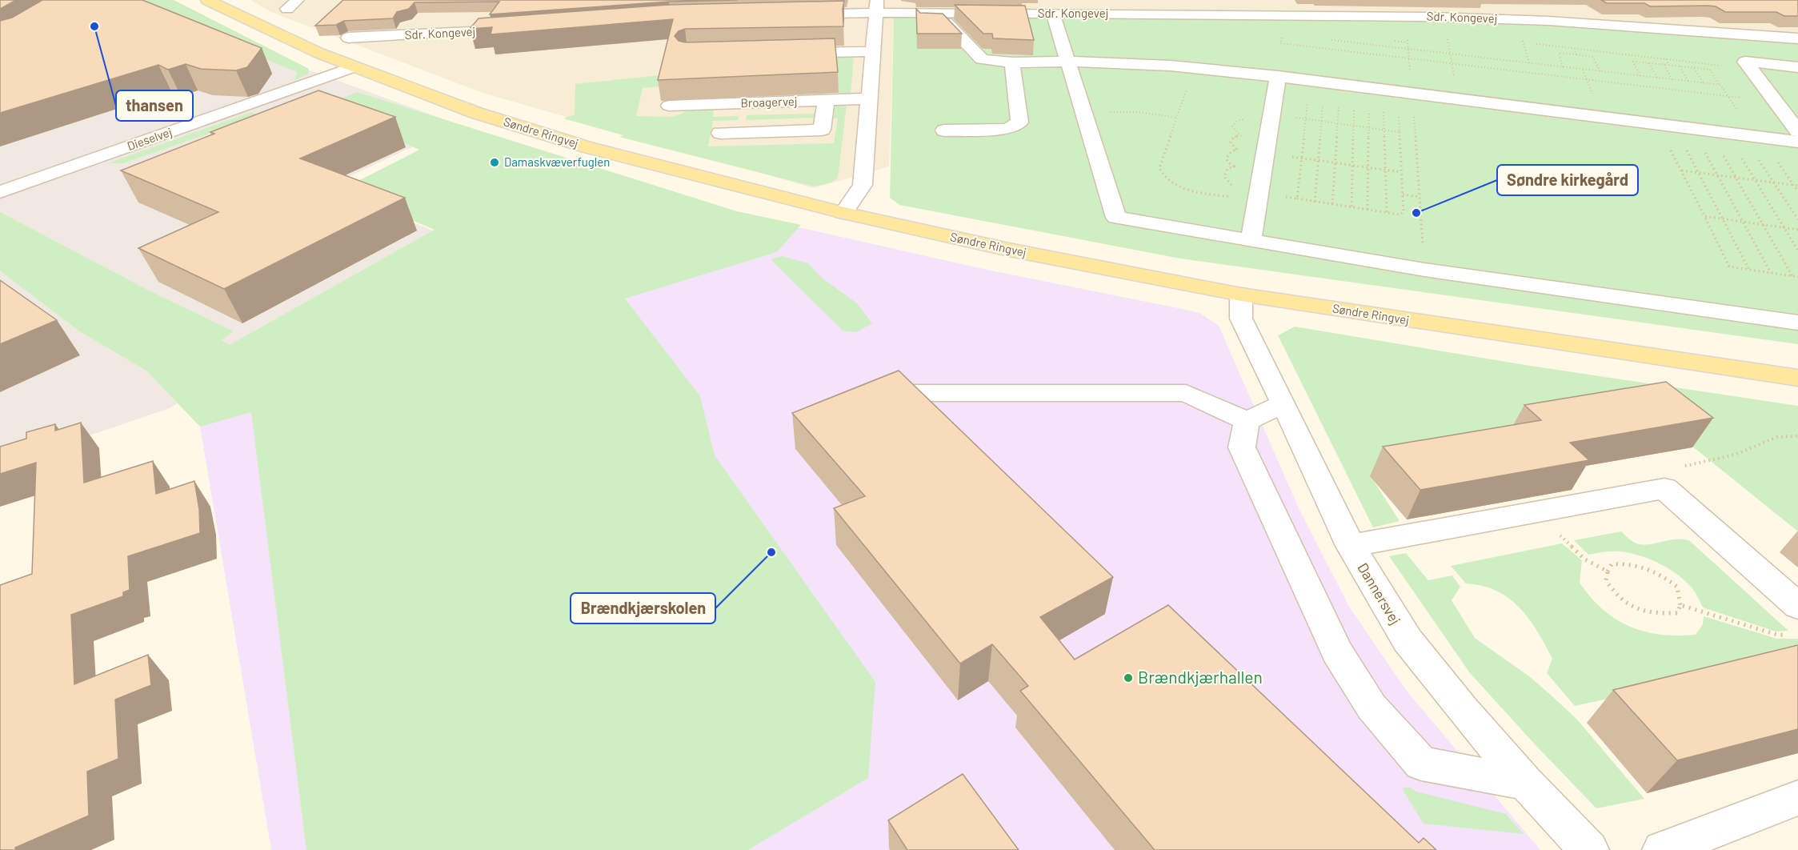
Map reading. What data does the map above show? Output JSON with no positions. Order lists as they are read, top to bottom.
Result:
{
  "streets": {
    "main road": ["Søndre Ringvej"],
    "street": [
      "Sdr. Kongevej",
      "Broagervej",
      "Dieselvej",
      "Dannersvej"
    ]
  },
  "crossings": [
    ["Søndre Ringvej", "Dieselvej"],
    ["Søndre Ringvej", "Dannersvej"]
  ],
  "places": [
    "thansen",
    "Damaskvæverfuglen",
    "Søndre kirkegård",
    "Brændkjærskolen",
    "Brændkjærhallen"
  ]
}
